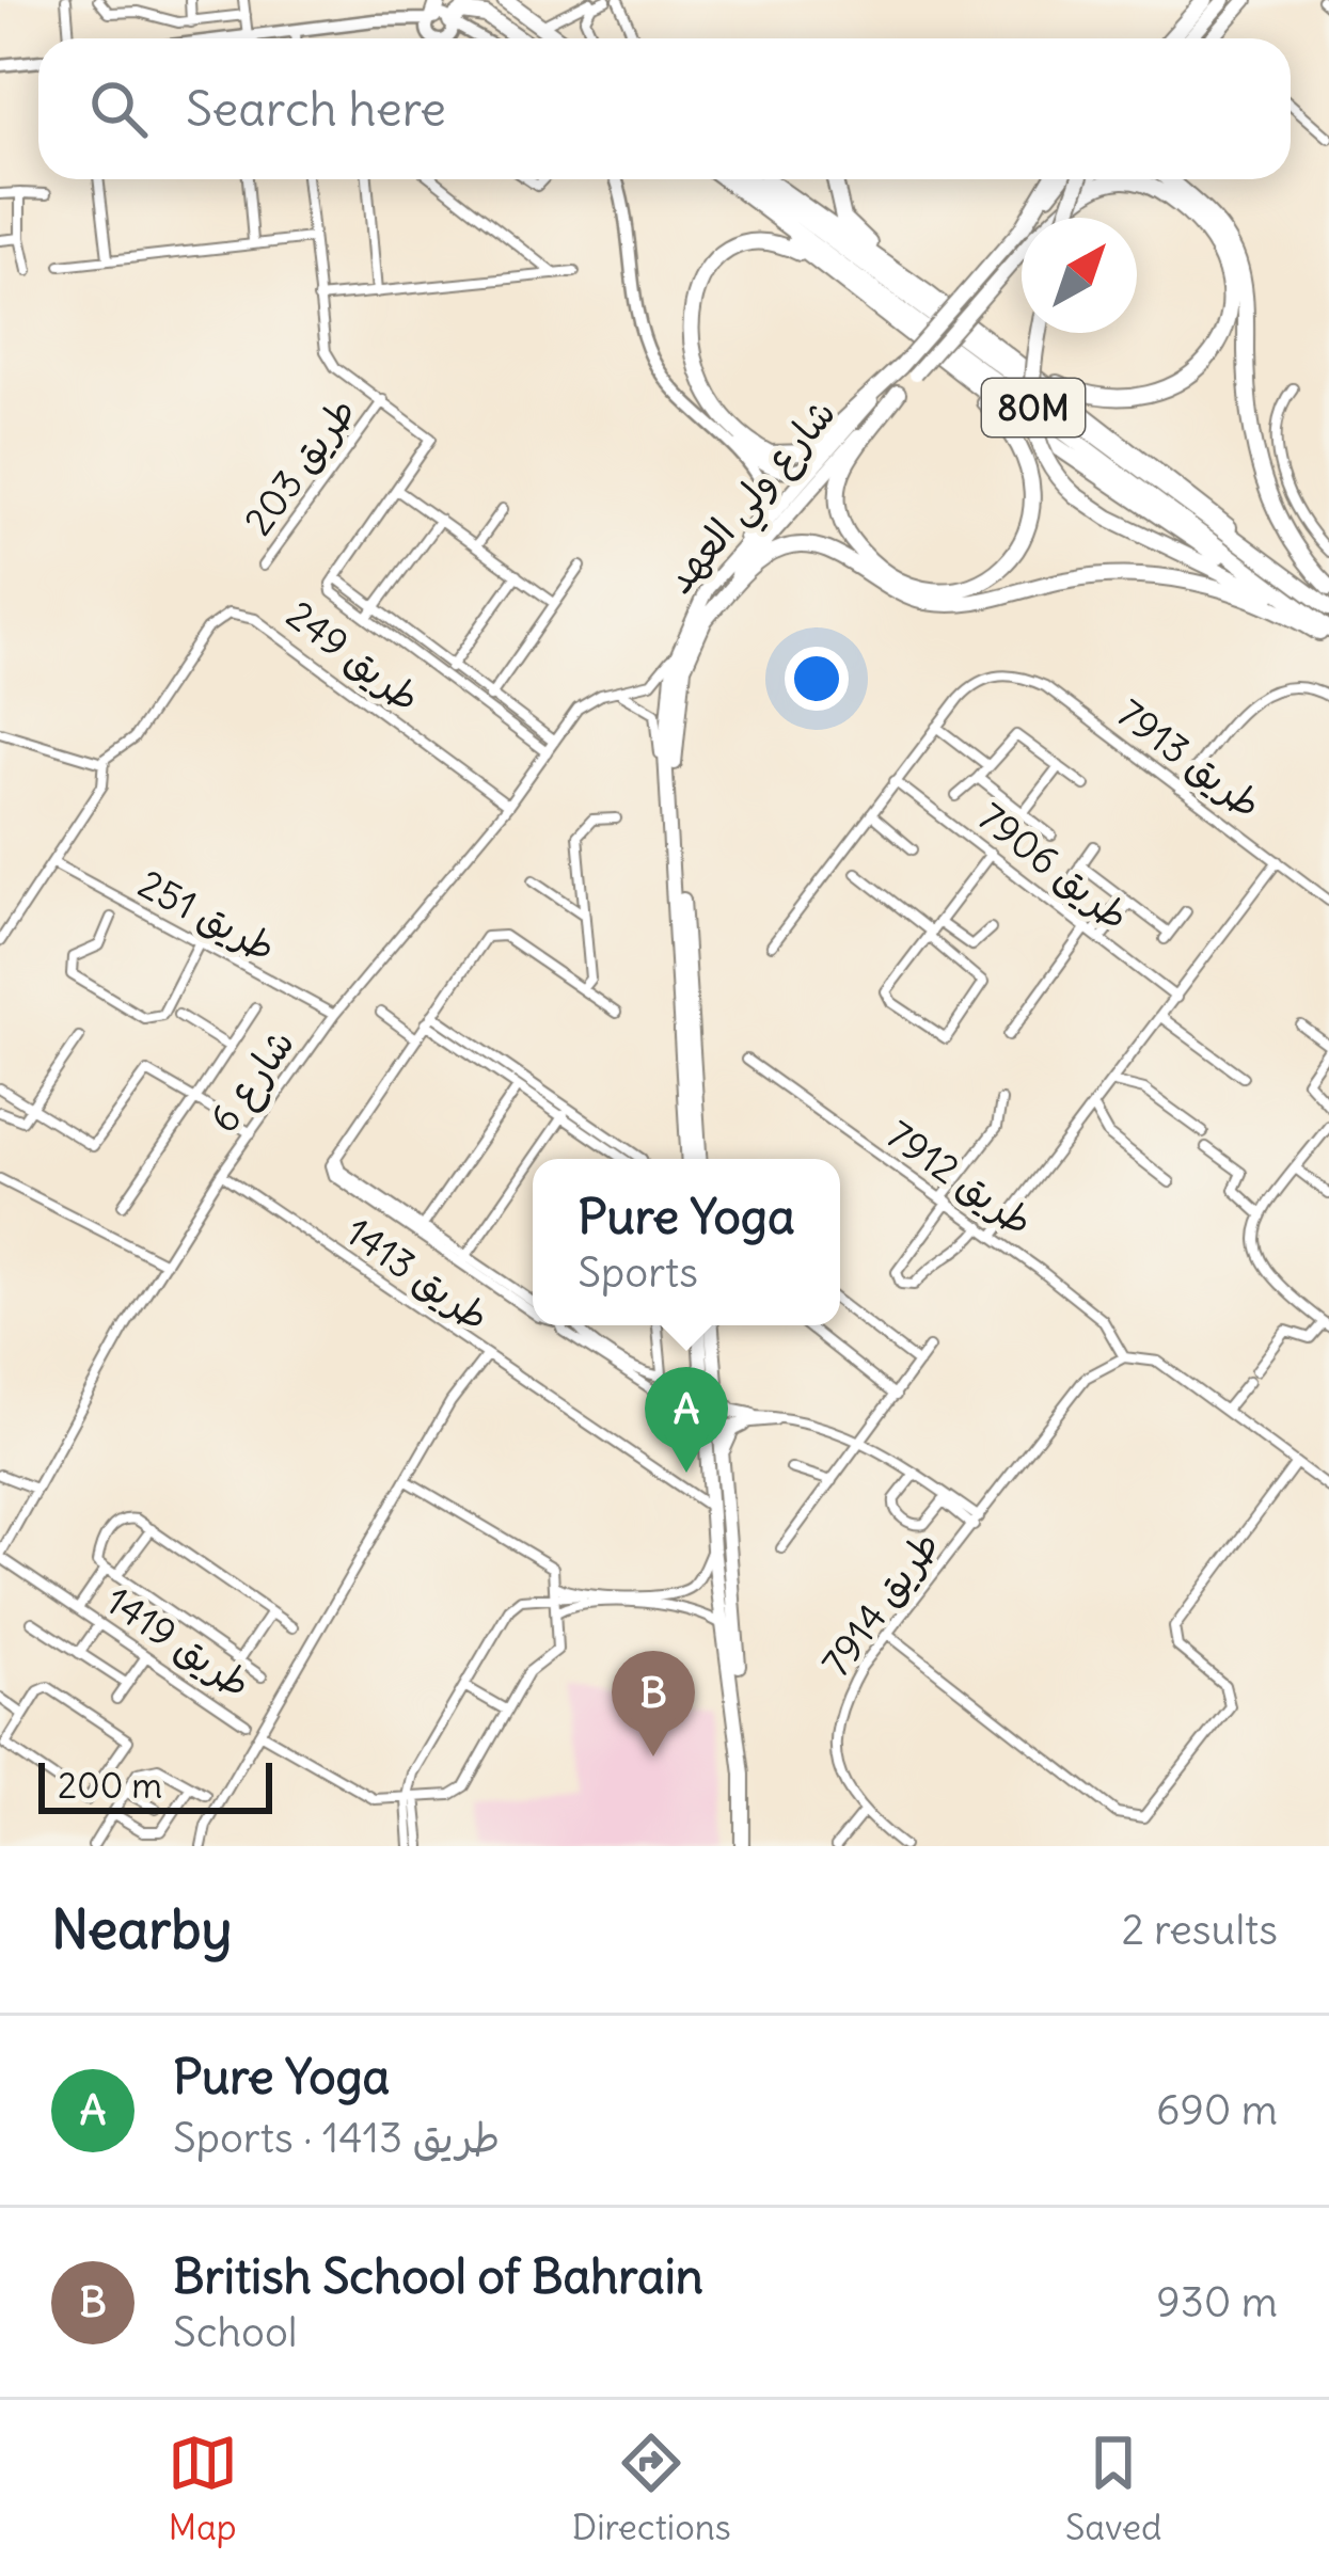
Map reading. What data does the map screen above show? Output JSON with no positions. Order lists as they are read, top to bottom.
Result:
{
  "streets": {
    "highway": ["80M"],
    "main road": ["شارع ولي العهد"],
    "street": [
      "طريق 203",
      "طريق 249",
      "طريق 7913",
      "طريق 7906",
      "طريق 251",
      "شارع 6",
      "طريق 7912",
      "طريق 1413",
      "طريق 7914",
      "طريق 1419"
    ]
  },
  "crossings": [
    ["شارع ولي العهد", "شارع 6"],
    ["طريق 249", "طريق 251"],
    ["طريق 249", "شارع 6"],
    ["طريق 251", "شارع 6"],
    ["شارع 6", "طريق 1413"],
    ["شارع 6", "طريق 1419"],
    ["طريق 7912", "طريق 7914"]
  ],
  "scale_bar": "200 m",
  "north": "top right",
  "page": {
    "search": "Search here",
    "popup": ["Pure Yoga", "Sports"],
    "pins": ["A", "B"],
    "scale": "200 m",
    "heading": ["Nearby", "2 results"],
    "list": [
      {
        "mark": "A",
        "name": "Pure Yoga",
        "note": "Sports · طريق 1413",
        "value": "690 m"
      },
      {
        "mark": "B",
        "name": "British School of Bahrain",
        "note": "School",
        "value": "930 m"
      }
    ],
    "nav": ["Map", "Directions", "Saved"]
  }
}
